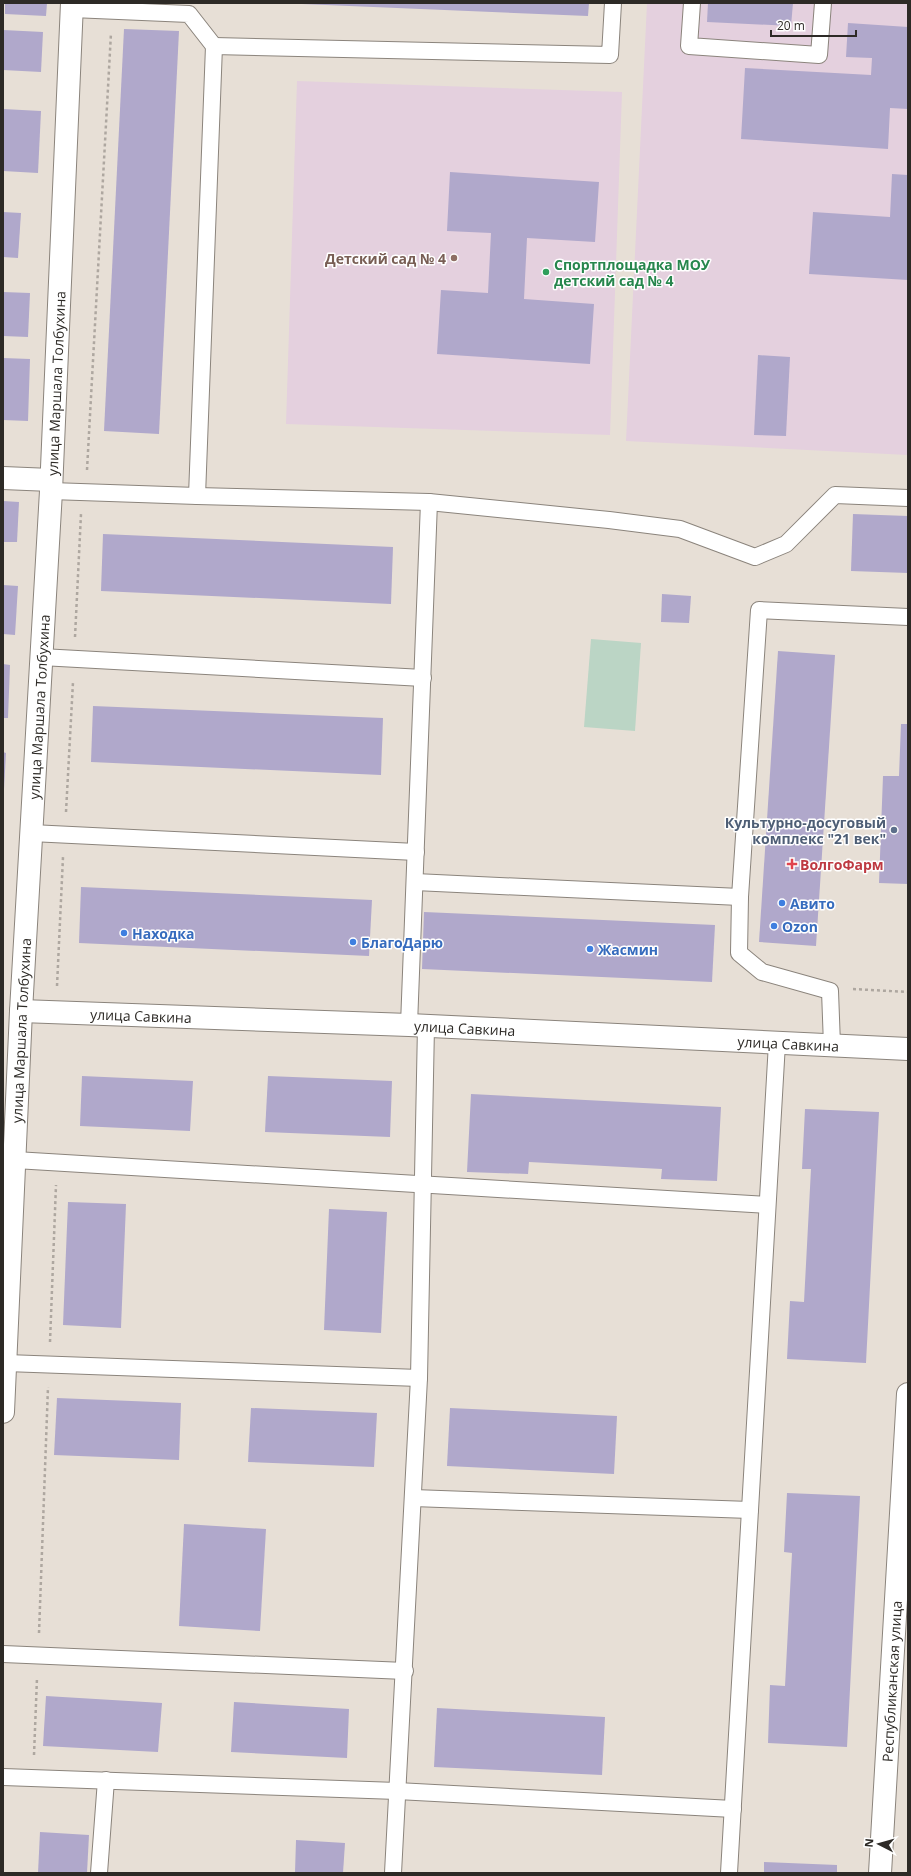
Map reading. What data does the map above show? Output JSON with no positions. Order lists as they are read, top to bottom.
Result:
{
  "streets": {
    "street": ["улица Маршала Толбухина", "улица Савкина", "Республиканская улица"]
  },
  "crossings": [
    ["улица Маршала Толбухина", "улица Савкина"]
  ],
  "places": {
    "other": [
      "Детский сад № 4",
      "Спортплощадка МОУ детский сад № 4",
      "Культурно-досуговый комплекс \"21 век\"",
      "Авито",
      "Ozon",
      "Находка",
      "БлагоДарю",
      "Жасмин"
    ],
    "health": ["ВолгоФарм"]
  },
  "scale_bar": "20 m",
  "north": "left"
}
